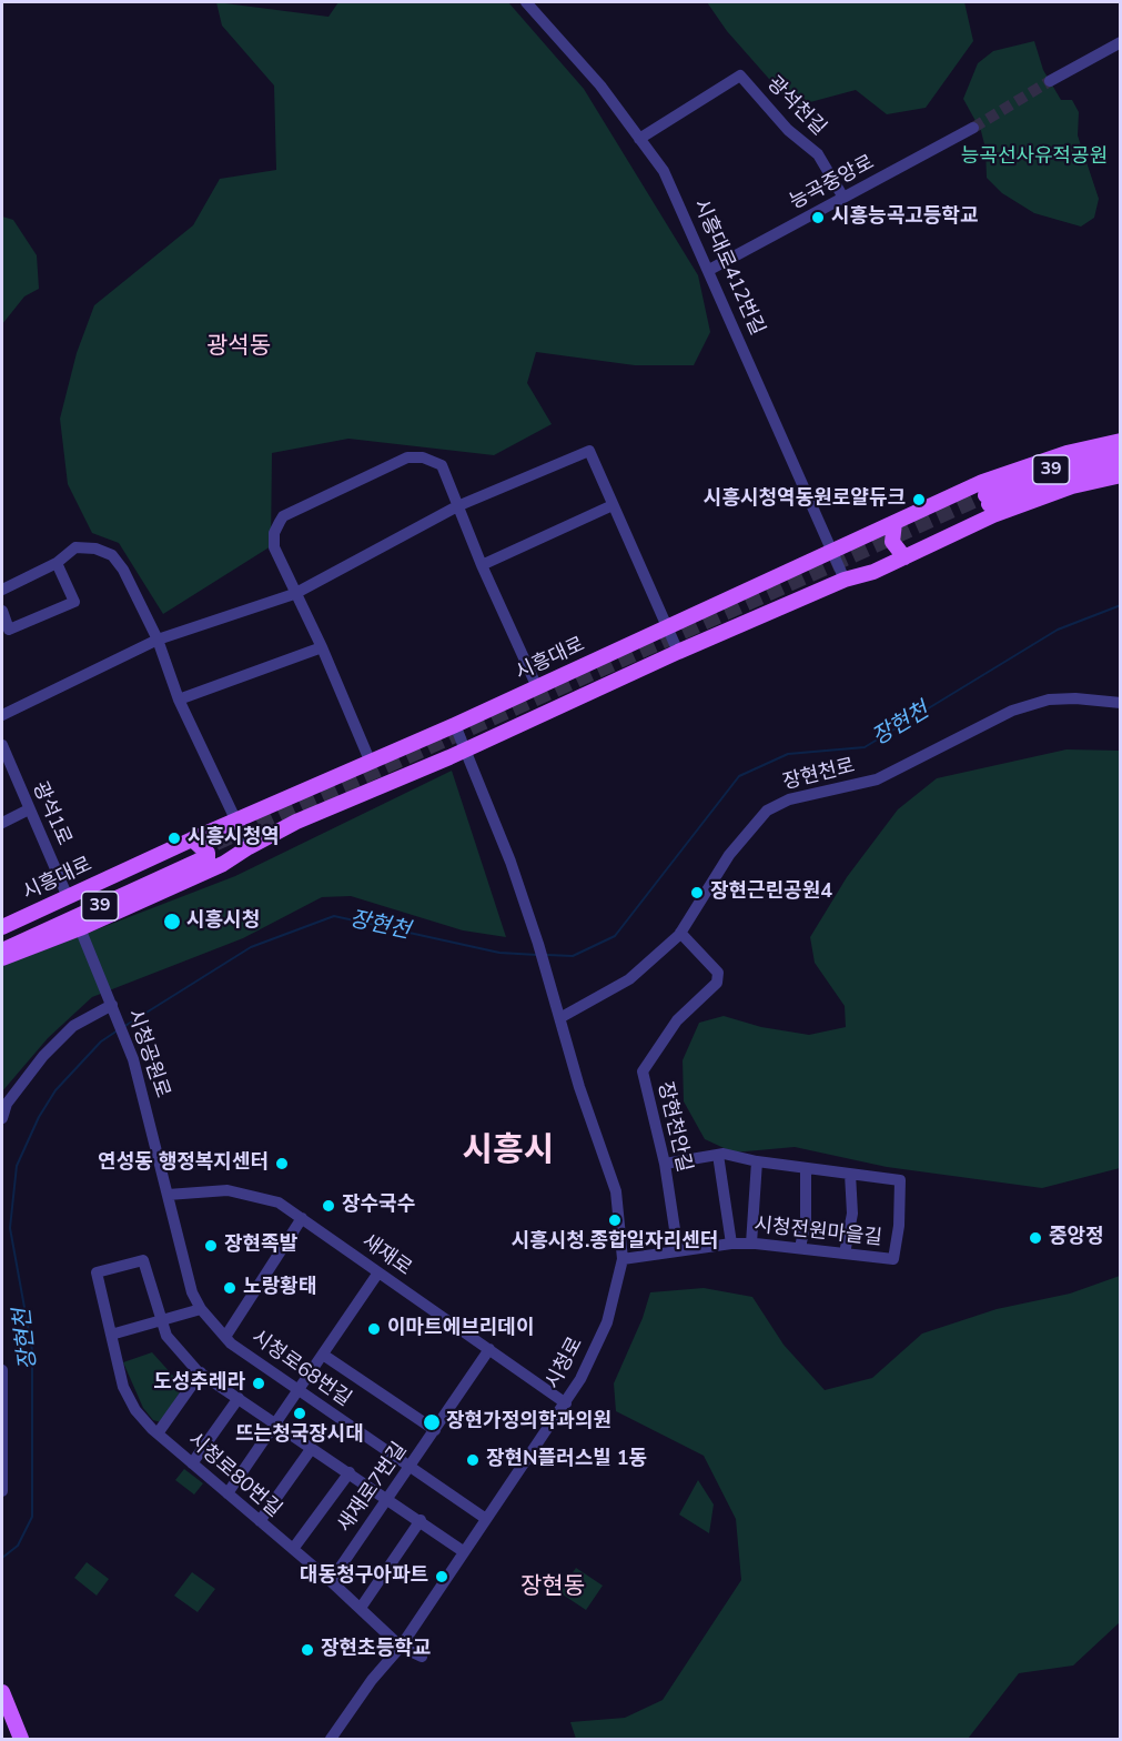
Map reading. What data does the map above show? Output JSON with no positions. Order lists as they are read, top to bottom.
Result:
{
  "streets": {
    "main road": ["39", "시흥대로"],
    "street": [
      "광석천길",
      "능곡중앙로",
      "시흥대로412번길",
      "장현천로",
      "광석1로",
      "시청공원로",
      "장현천안길",
      "시청전원마을길",
      "새재로",
      "시청로",
      "시청로68번길",
      "시청로80번길",
      "새재로7번길"
    ]
  },
  "crossings": [
    ["광석천길", "능곡중앙로"],
    ["광석천길", "시흥대로412번길"],
    ["능곡중앙로", "시흥대로412번길"],
    ["시흥대로412번길", "시흥대로"],
    ["시흥대로", "광석1로"],
    ["시흥대로", "시청공원로"],
    ["시흥대로", "시청로"],
    ["장현천로", "장현천안길"],
    ["장현천로", "시청로"],
    ["시청공원로", "새재로"],
    ["시청공원로", "시청로68번길"],
    ["장현천안길", "시청전원마을길"],
    ["시청전원마을길", "시청로"],
    ["새재로", "시청로"],
    ["새재로", "시청로68번길"],
    ["새재로", "새재로7번길"],
    ["시청로", "시청로68번길"],
    ["시청로", "시청로80번길"],
    ["시청로68번길", "새재로7번길"],
    ["시청로80번길", "새재로7번길"]
  ],
  "districts": ["광석동", "시흥시", "장현동"],
  "water": ["장현천"],
  "parks": ["능곡선사유적공원"],
  "places": [
    "시흥능곡고등학교",
    "시흥시청역동원로얄듀크",
    "시흥시청역",
    "장현근린공원4",
    "시흥시청",
    "연성동 행정복지센터",
    "장수국수",
    "시흥시청.종합일자리센터",
    "중앙정",
    "장현족발",
    "노랑황태",
    "이마트에브리데이",
    "도성추레라",
    "뜨는청국장시대",
    "장현가정의학과의원",
    "장현N플러스빌 1동",
    "대동청구아파트",
    "장현초등학교"
  ]
}
